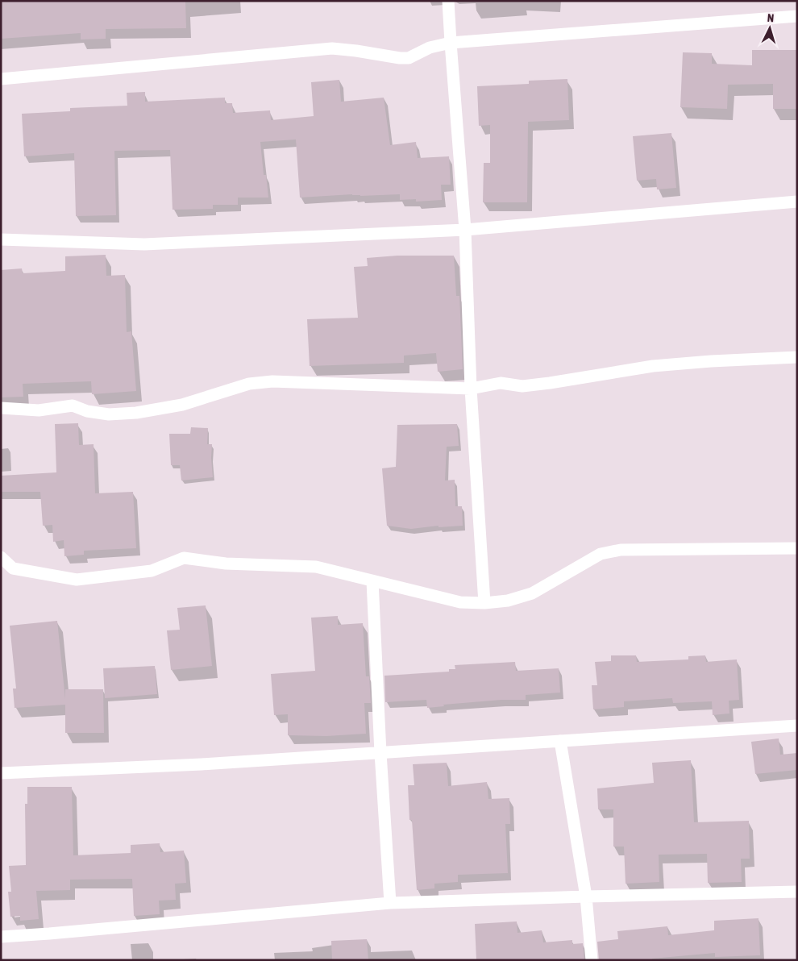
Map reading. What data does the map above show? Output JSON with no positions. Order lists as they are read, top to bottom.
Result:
{
  "north": "top"
}
